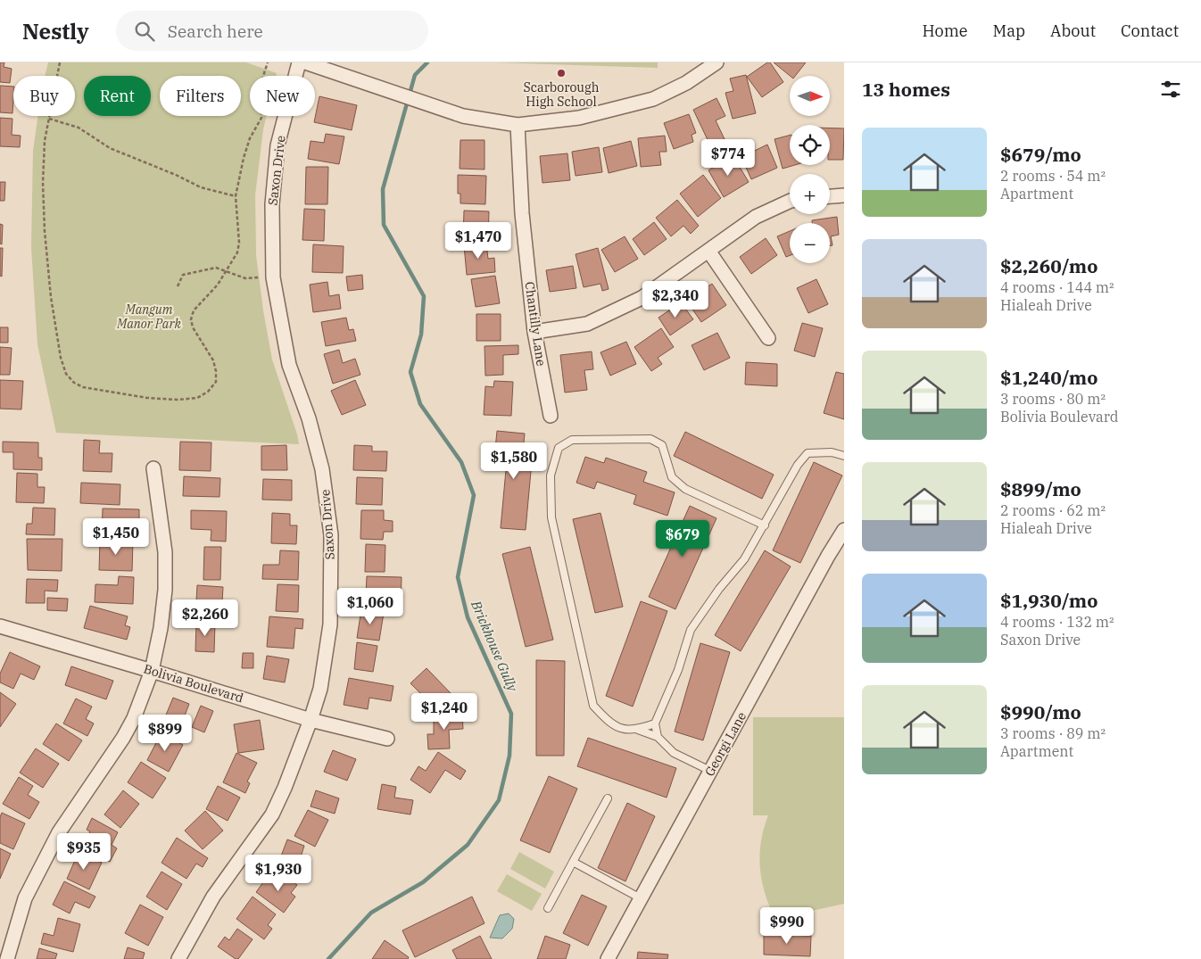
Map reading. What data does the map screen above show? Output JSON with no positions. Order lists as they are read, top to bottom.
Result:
{
  "streets": {
    "street": [
      "Saxon Drive",
      "Chantilly Lane",
      "Bolivia Boulevard",
      "Georgi Lane"
    ]
  },
  "crossings": [
    ["Saxon Drive", "Bolivia Boulevard"]
  ],
  "water": ["Brickhouse Gully"],
  "parks": ["Mangum Manor Park"],
  "places": ["Scarborough High School"],
  "north": "right",
  "page": {
    "header": "Nestly",
    "search": "Search here",
    "nav": [
      "Home",
      "Map",
      "About",
      "Contact"
    ],
    "heading": "13 homes",
    "map_buttons": ["+", "−"],
    "chip": [
      "Buy",
      "Rent",
      "Filters",
      "New"
    ],
    "list": [
      {
        "name": "$679/mo",
        "note": "2 rooms · 54 m² · Apartment"
      },
      {
        "name": "$2,260/mo",
        "note": "4 rooms · 144 m² · Hialeah Drive"
      },
      {
        "name": "$1,240/mo",
        "note": "3 rooms · 80 m² · Bolivia Boulevard"
      },
      {
        "name": "$899/mo",
        "note": "2 rooms · 62 m² · Hialeah Drive"
      },
      {
        "name": "$1,930/mo",
        "note": "4 rooms · 132 m² · Saxon Drive"
      },
      {
        "name": "$990/mo",
        "note": "3 rooms · 89 m² · Apartment"
      }
    ],
    "price": [
      "$774",
      "$1,470",
      "$2,340",
      "$1,580",
      "$1,450",
      "$679",
      "$1,060",
      "$2,260",
      "$1,240",
      "$899",
      "$935",
      "$1,930",
      "$990"
    ]
  }
}
